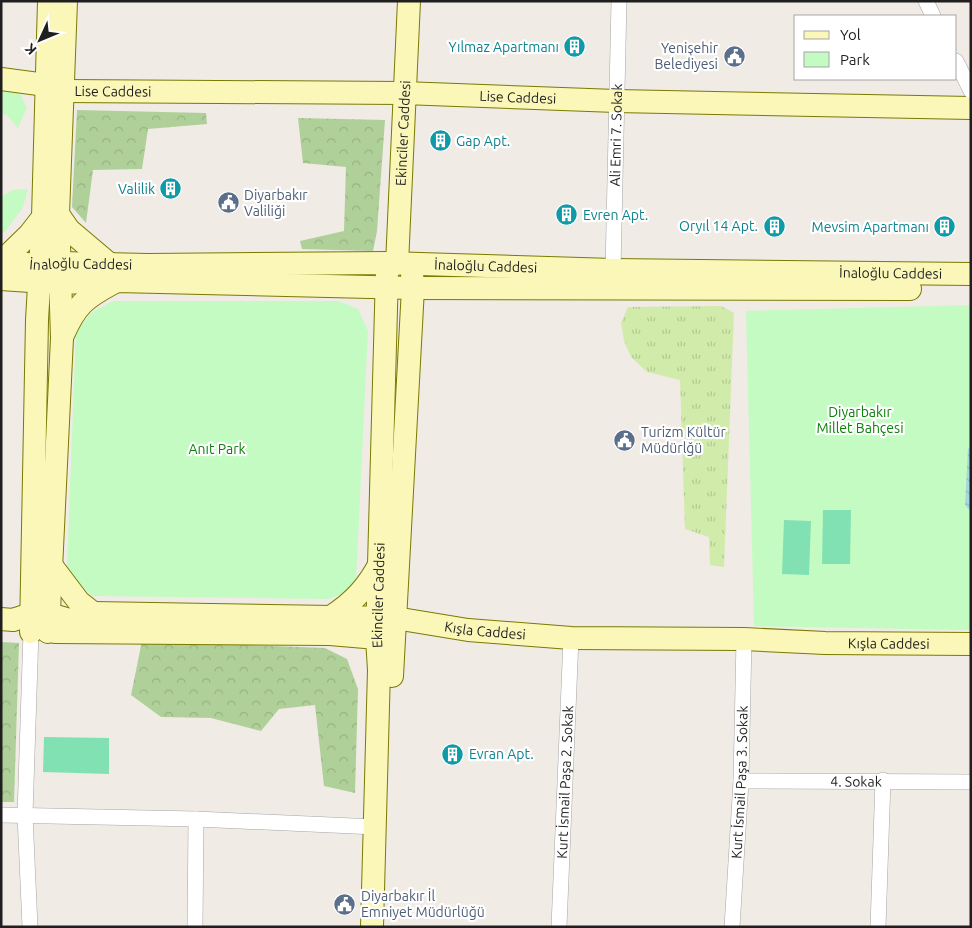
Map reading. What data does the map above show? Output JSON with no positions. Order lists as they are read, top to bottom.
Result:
{
  "streets": {
    "main road": [
      "Lise Caddesi",
      "Ekinciler Caddesi",
      "İnaloğlu Caddesi",
      "Kışla Caddesi"
    ],
    "street": [
      "Ali Emri 7. Sokak",
      "4. Sokak",
      "Kurt İsmail Paşa 2. Sokak",
      "Kurt İsmail Paşa 3. Sokak"
    ]
  },
  "crossings": [
    ["Lise Caddesi", "Ekinciler Caddesi"],
    ["Lise Caddesi", "Ali Emri 7. Sokak"],
    ["Ekinciler Caddesi", "İnaloğlu Caddesi"],
    ["Ekinciler Caddesi", "Kışla Caddesi"],
    ["Ali Emri 7. Sokak", "İnaloğlu Caddesi"],
    ["Kışla Caddesi", "Kurt İsmail Paşa 2. Sokak"],
    ["Kışla Caddesi", "Kurt İsmail Paşa 3. Sokak"],
    ["4. Sokak", "Kurt İsmail Paşa 3. Sokak"]
  ],
  "parks": ["Diyarbakır Millet Bahçesi", "Anıt Park"],
  "places": {
    "building": [
      "Yılmaz Apartmanı",
      "Gap Apt.",
      "Valilik",
      "Evren Apt.",
      "Oryıl 14 Apt.",
      "Mevsim Apartmanı",
      "Evran Apt."
    ],
    "public building": [
      "Yenişehir Belediyesi",
      "Diyarbakır Valiliği",
      "Turizm Kültür Müdürlğü",
      "Diyarbakır İl Emniyet Müdürlüğü"
    ]
  },
  "legend": ["Yol", "Park"],
  "north": "bottom left"
}
